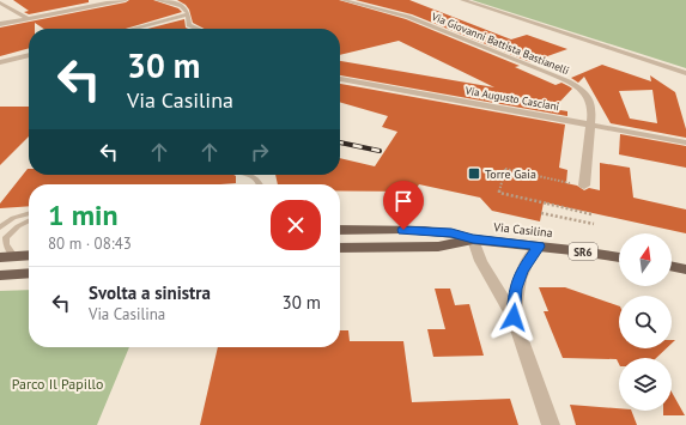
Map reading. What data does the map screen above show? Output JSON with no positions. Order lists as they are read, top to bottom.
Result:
{
  "streets": {
    "main road": ["Via Casilina", "SR6"],
    "street": ["Via Giovanni Battista Bastianelli", "Via Augusto Casciani"]
  },
  "crossings": [
    ["Via Giovanni Battista Bastianelli", "Via Augusto Casciani"]
  ],
  "parks": ["Parco Il Papillo"],
  "places": {
    "transit": ["Torre Gaia"]
  },
  "north": "top",
  "page": {
    "turn": ["30 m", "Via Casilina"],
    "heading": ["1 min", "80 m · 08:43"],
    "list": [
      {
        "name": "Svolta a sinistra",
        "note": "Via Casilina",
        "value": "30 m"
      }
    ]
  }
}
